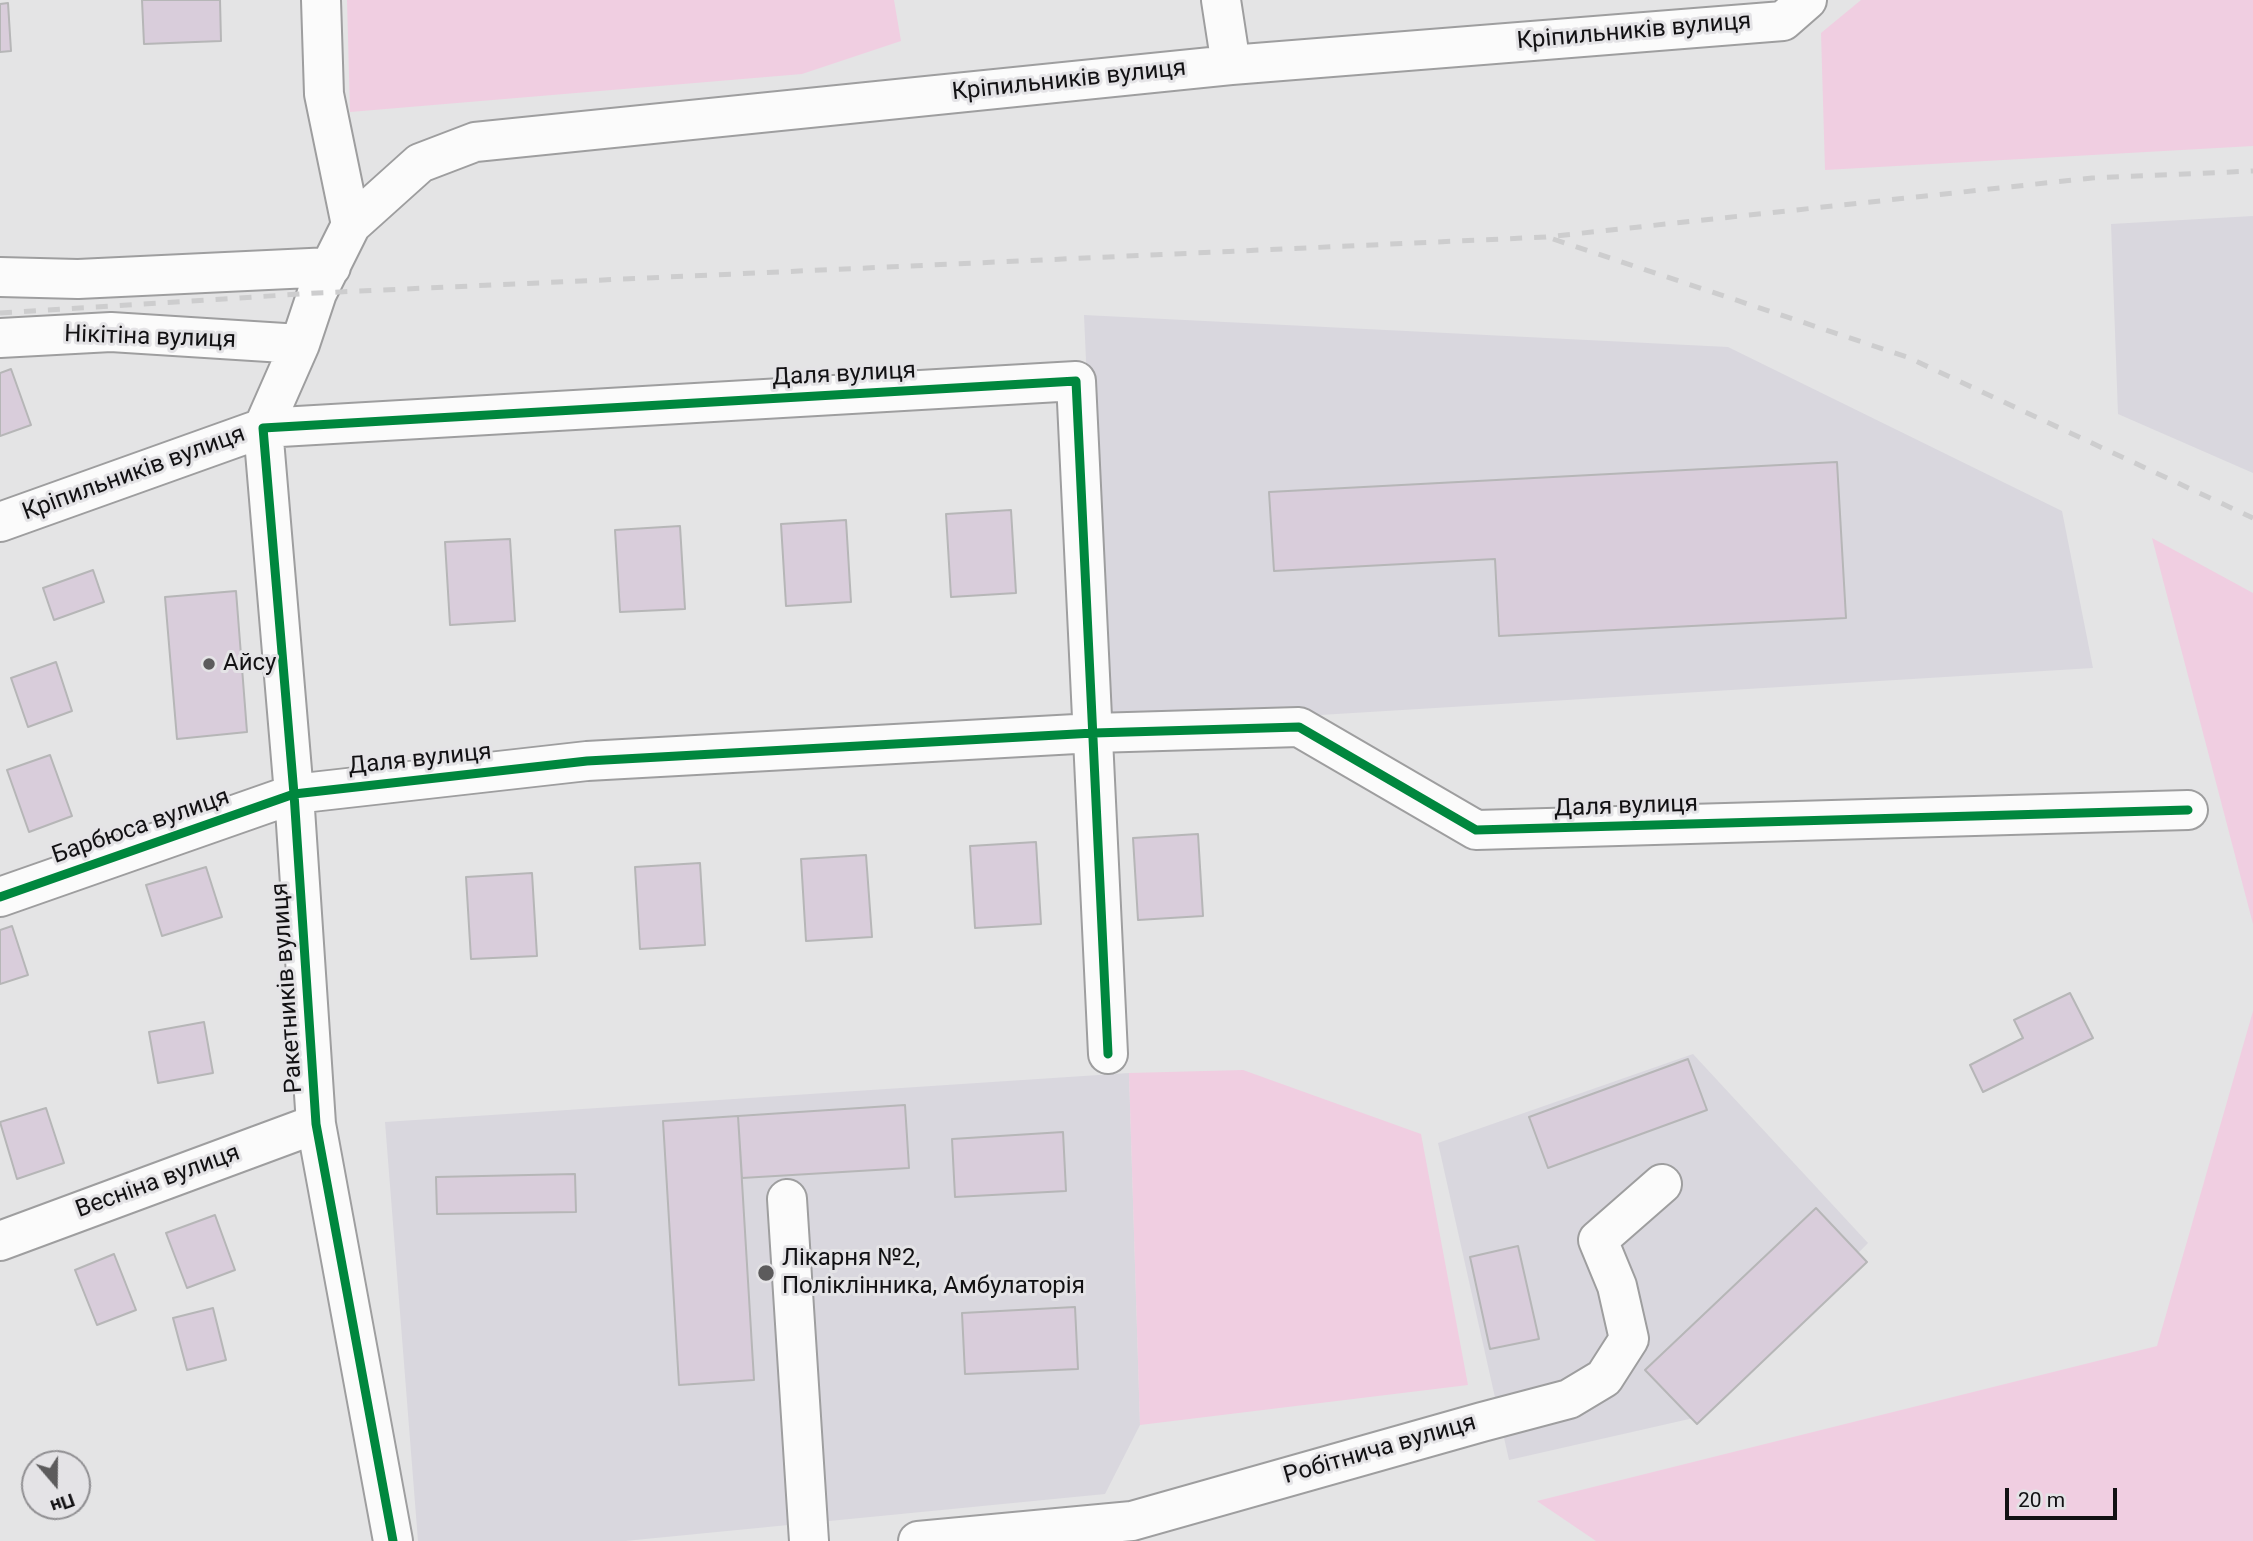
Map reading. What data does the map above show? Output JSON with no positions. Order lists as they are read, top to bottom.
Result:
{
  "streets": {
    "street": [
      "Кріпильників вулиця",
      "Нікітіна вулиця",
      "Даля вулиця",
      "Барбюса вулиця",
      "Ракетників вулиця",
      "Весніна вулиця",
      "Робітнича вулиця"
    ]
  },
  "crossings": [
    ["Кріпильників вулиця", "Нікітіна вулиця"],
    ["Кріпильників вулиця", "Даля вулиця"],
    ["Кріпильників вулиця", "Ракетників вулиця"],
    ["Даля вулиця", "Барбюса вулиця"],
    ["Даля вулиця", "Ракетників вулиця"],
    ["Барбюса вулиця", "Ракетників вулиця"],
    ["Ракетників вулиця", "Весніна вулиця"]
  ],
  "places": ["Айсу", "Лікарня №2, Поліклінника, Амбулаторія"],
  "scale_bar": "20 m",
  "north": "bottom"
}
